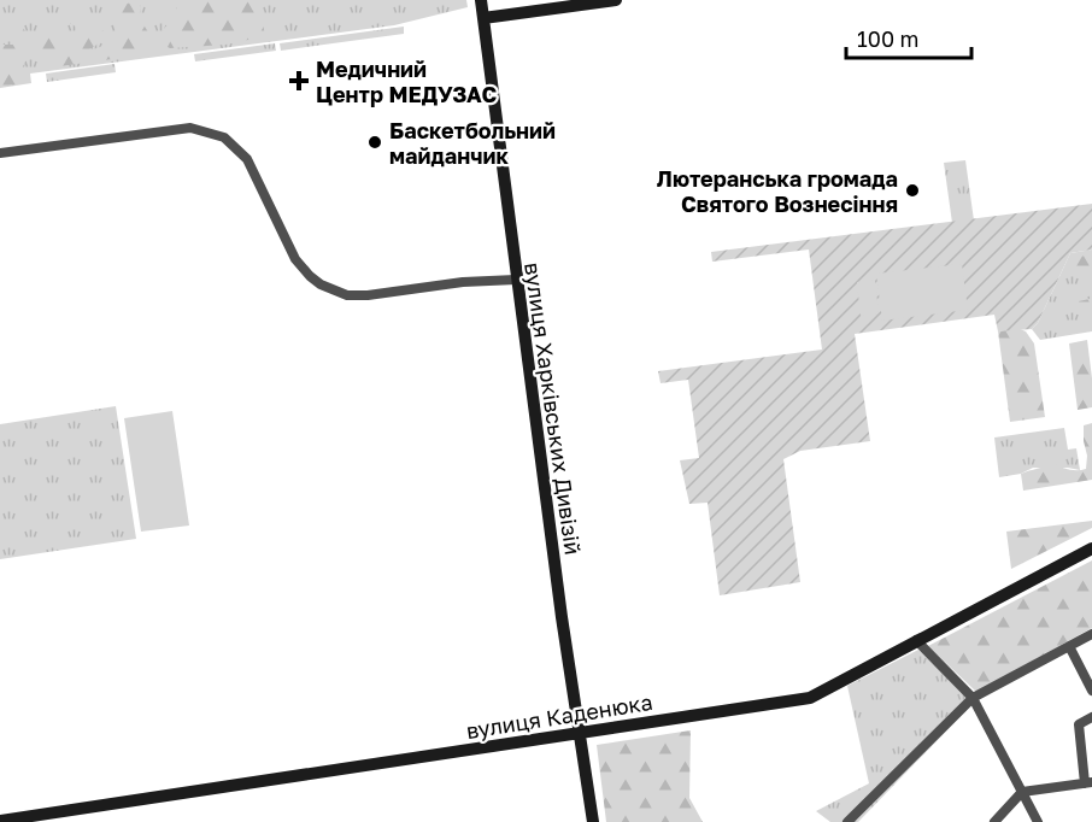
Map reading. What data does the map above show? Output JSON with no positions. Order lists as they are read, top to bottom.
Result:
{
  "streets": {
    "street": ["вулиця Харківських Дивізій", "вулиця Каденюка"]
  },
  "crossings": [
    ["вулиця Харківських Дивізій", "вулиця Каденюка"]
  ],
  "places": {
    "health": ["Медичний Центр МЕДУЗАС"],
    "other": ["Баскетбольний майданчик", "Лютеранська громада Святого Вознесіння"]
  },
  "scale_bar": "100 m"
}
